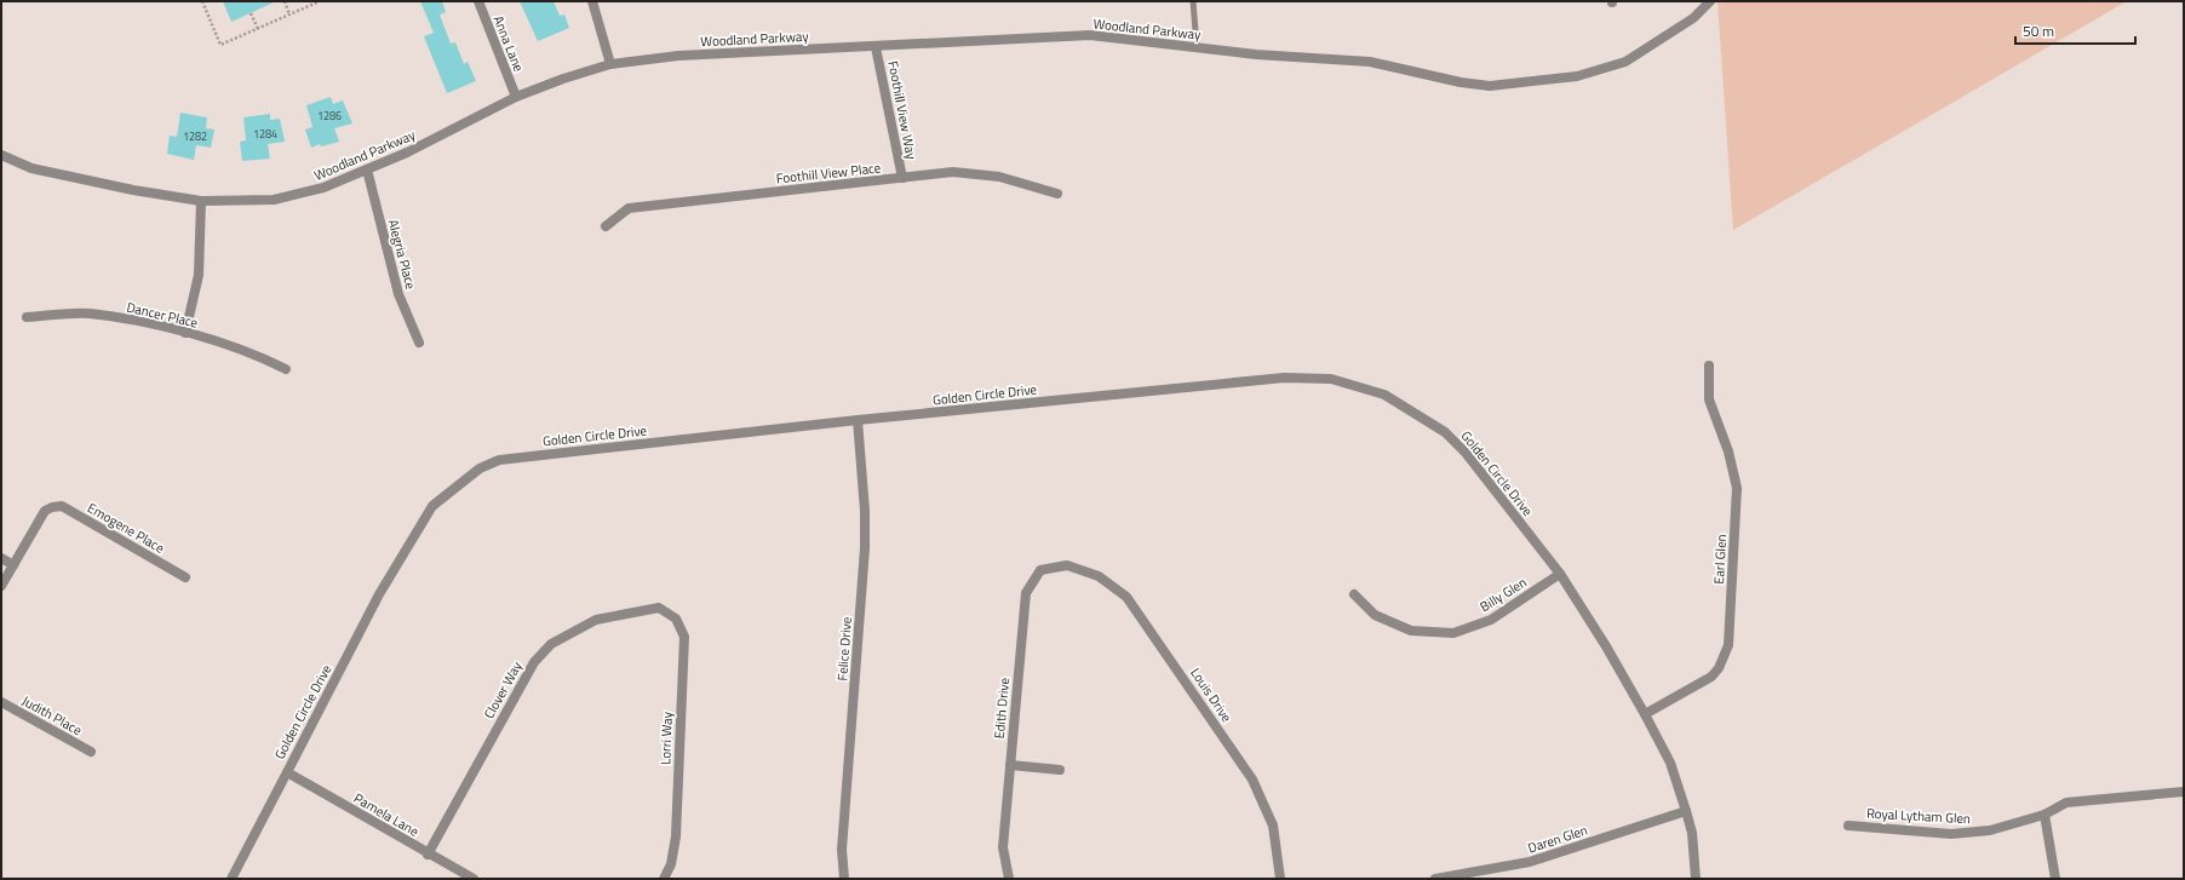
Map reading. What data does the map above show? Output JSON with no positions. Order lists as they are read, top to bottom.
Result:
{
  "streets": {
    "street": [
      "Woodland Parkway",
      "Anna Lane",
      "Foothill View Way",
      "Foothill View Place",
      "Alegria Place",
      "Dancer Place",
      "Golden Circle Drive",
      "Emogene Place",
      "Earl Glen",
      "Billy Glen",
      "Felice Drive",
      "Clover Way",
      "Louis Drive",
      "Edith Drive",
      "Judith Place",
      "Lorri Way",
      "Pamela Lane",
      "Royal Lytham Glen",
      "Daren Glen"
    ]
  },
  "crossings": [
    ["Woodland Parkway", "Anna Lane"],
    ["Woodland Parkway", "Foothill View Way"],
    ["Woodland Parkway", "Alegria Place"],
    ["Foothill View Way", "Foothill View Place"],
    ["Golden Circle Drive", "Earl Glen"],
    ["Golden Circle Drive", "Billy Glen"],
    ["Golden Circle Drive", "Felice Drive"],
    ["Golden Circle Drive", "Pamela Lane"],
    ["Golden Circle Drive", "Daren Glen"],
    ["Clover Way", "Lorri Way"],
    ["Clover Way", "Pamela Lane"],
    ["Louis Drive", "Edith Drive"]
  ],
  "house_numbers": ["1286", "1284", "1282"],
  "scale_bar": "50 m"
}
